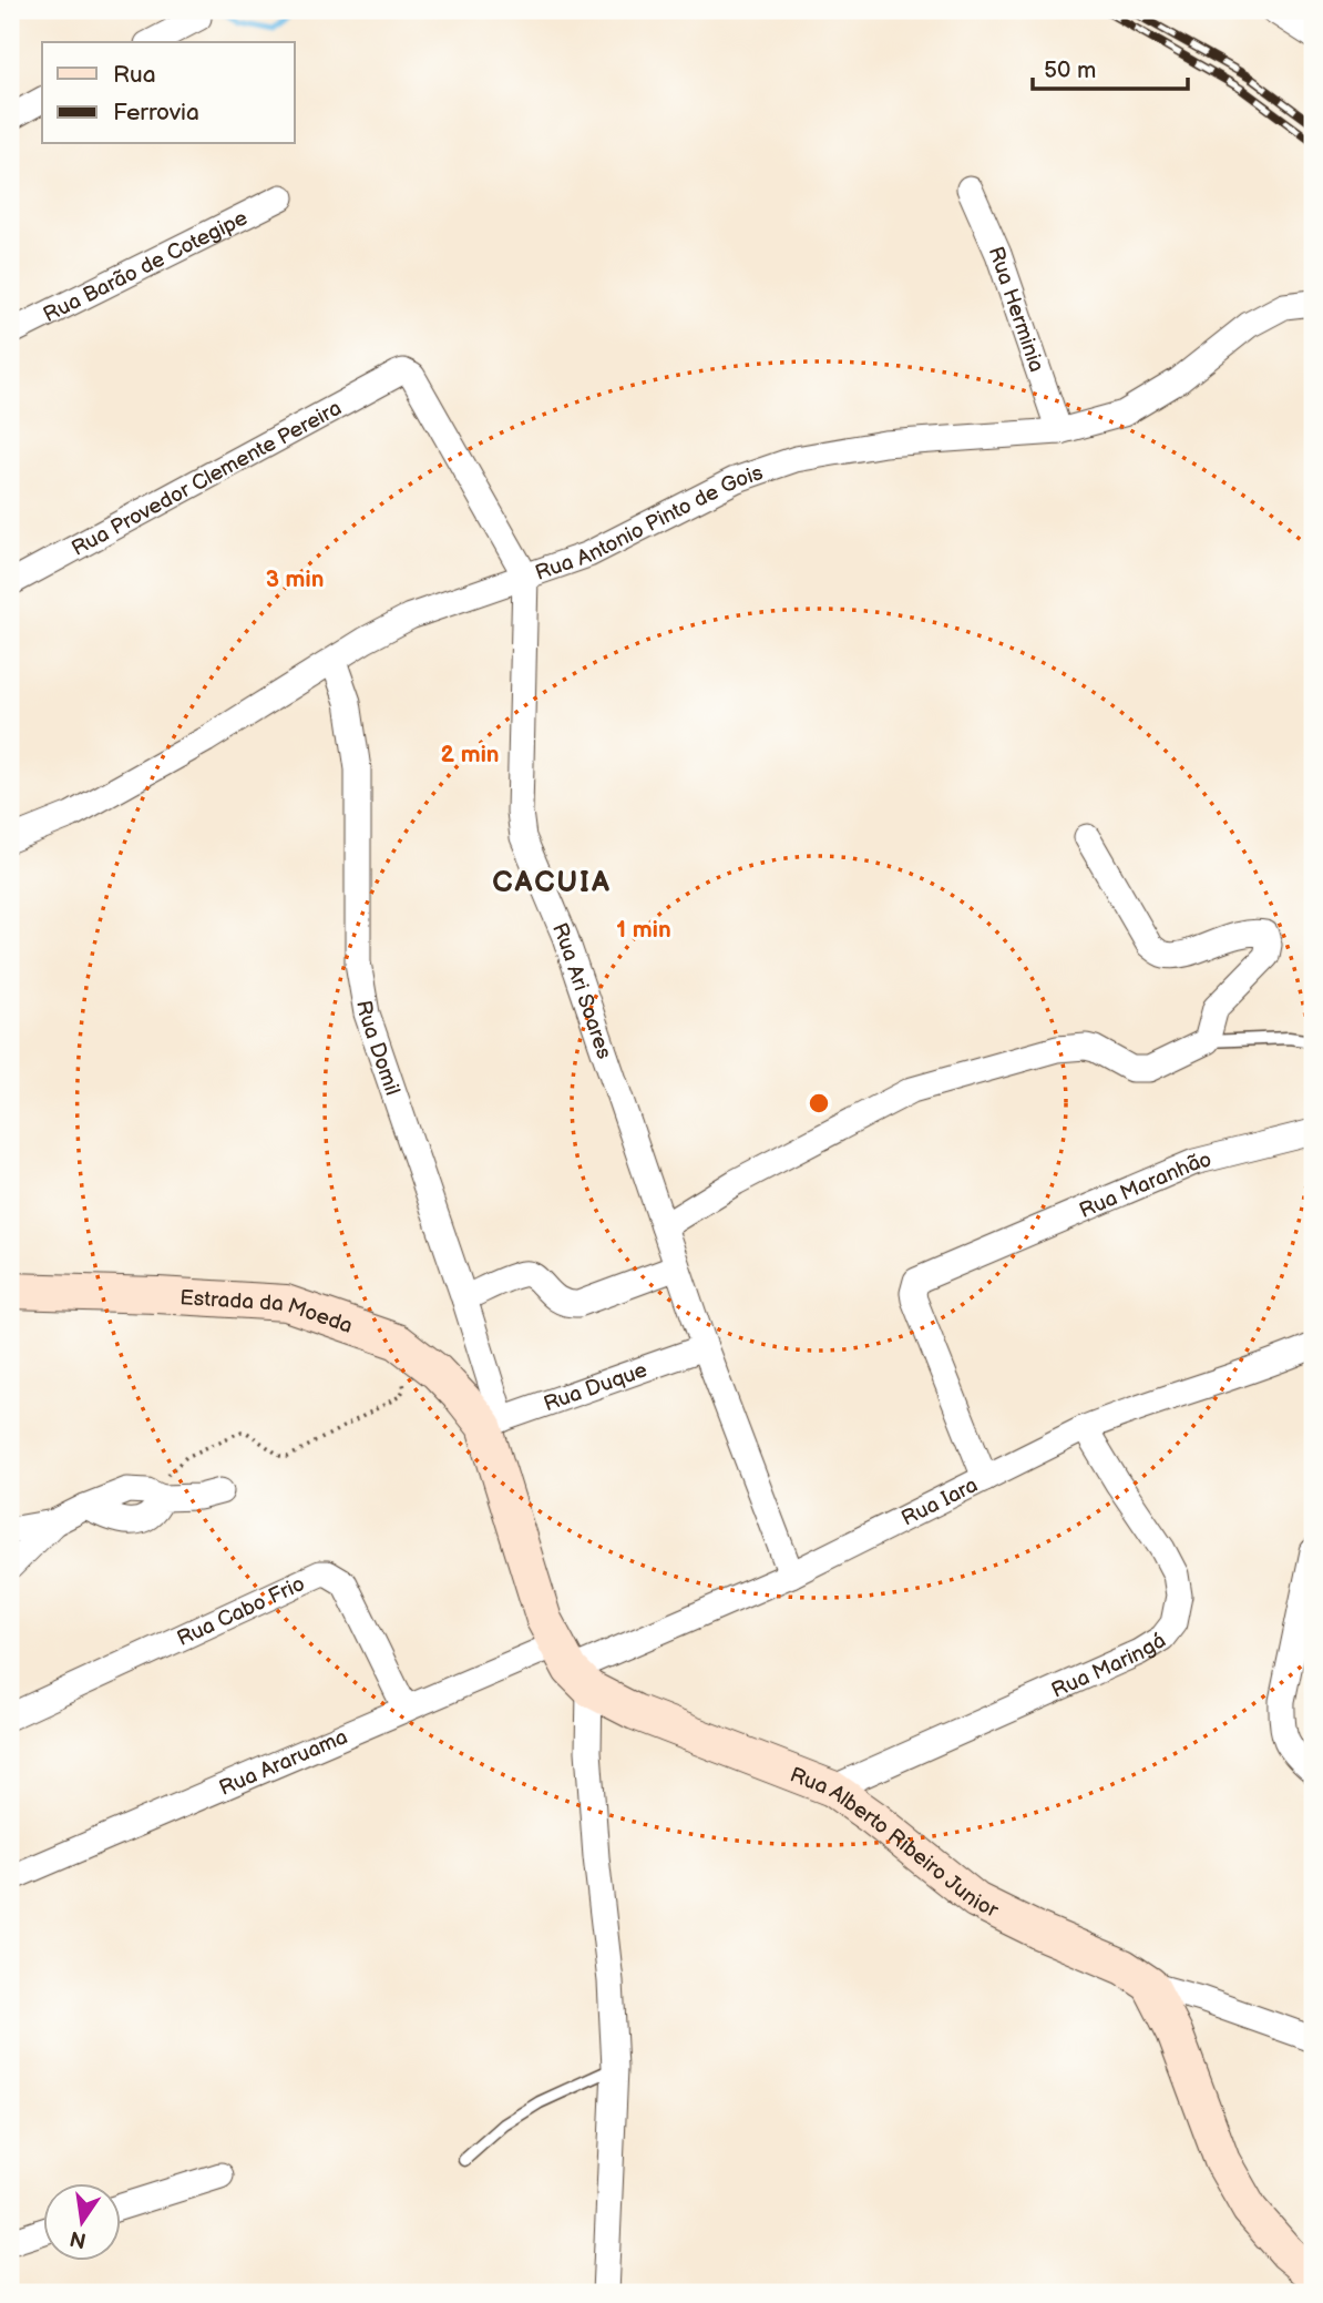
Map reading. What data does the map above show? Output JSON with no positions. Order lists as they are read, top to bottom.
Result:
{
  "streets": {
    "main road": ["Estrada da Moeda", "Rua Alberto Ribeiro Junior"],
    "street": [
      "Rua Barão de Cotegipe",
      "Rua Herminia",
      "Rua Provedor Clemente Pereira",
      "Rua Antonio Pinto de Gois",
      "Rua Ari Soares",
      "Rua Domil",
      "Rua Maranhão",
      "Rua Duque",
      "Rua Iara",
      "Rua Cabo Frio",
      "Rua Maringá",
      "Rua Araruama"
    ]
  },
  "crossings": [
    ["Rua Herminia", "Rua Antonio Pinto de Gois"],
    ["Rua Provedor Clemente Pereira", "Rua Antonio Pinto de Gois"],
    ["Rua Provedor Clemente Pereira", "Rua Ari Soares"],
    ["Rua Antonio Pinto de Gois", "Rua Ari Soares"],
    ["Rua Antonio Pinto de Gois", "Rua Domil"],
    ["Rua Ari Soares", "Rua Duque"],
    ["Rua Ari Soares", "Rua Iara"],
    ["Rua Domil", "Estrada da Moeda"],
    ["Rua Domil", "Rua Duque"],
    ["Rua Maranhão", "Rua Iara"],
    ["Estrada da Moeda", "Rua Duque"],
    ["Rua Iara", "Rua Maringá"],
    ["Rua Iara", "Rua Araruama"],
    ["Rua Iara", "Rua Alberto Ribeiro Junior"],
    ["Rua Cabo Frio", "Rua Araruama"],
    ["Rua Maringá", "Rua Alberto Ribeiro Junior"],
    ["Rua Araruama", "Rua Alberto Ribeiro Junior"]
  ],
  "districts": ["CACUIA"],
  "legend": ["Rua", "Ferrovia"],
  "scale_bar": "50 m",
  "north": "bottom",
  "rings": ["3 min", "2 min", "1 min"]
}
